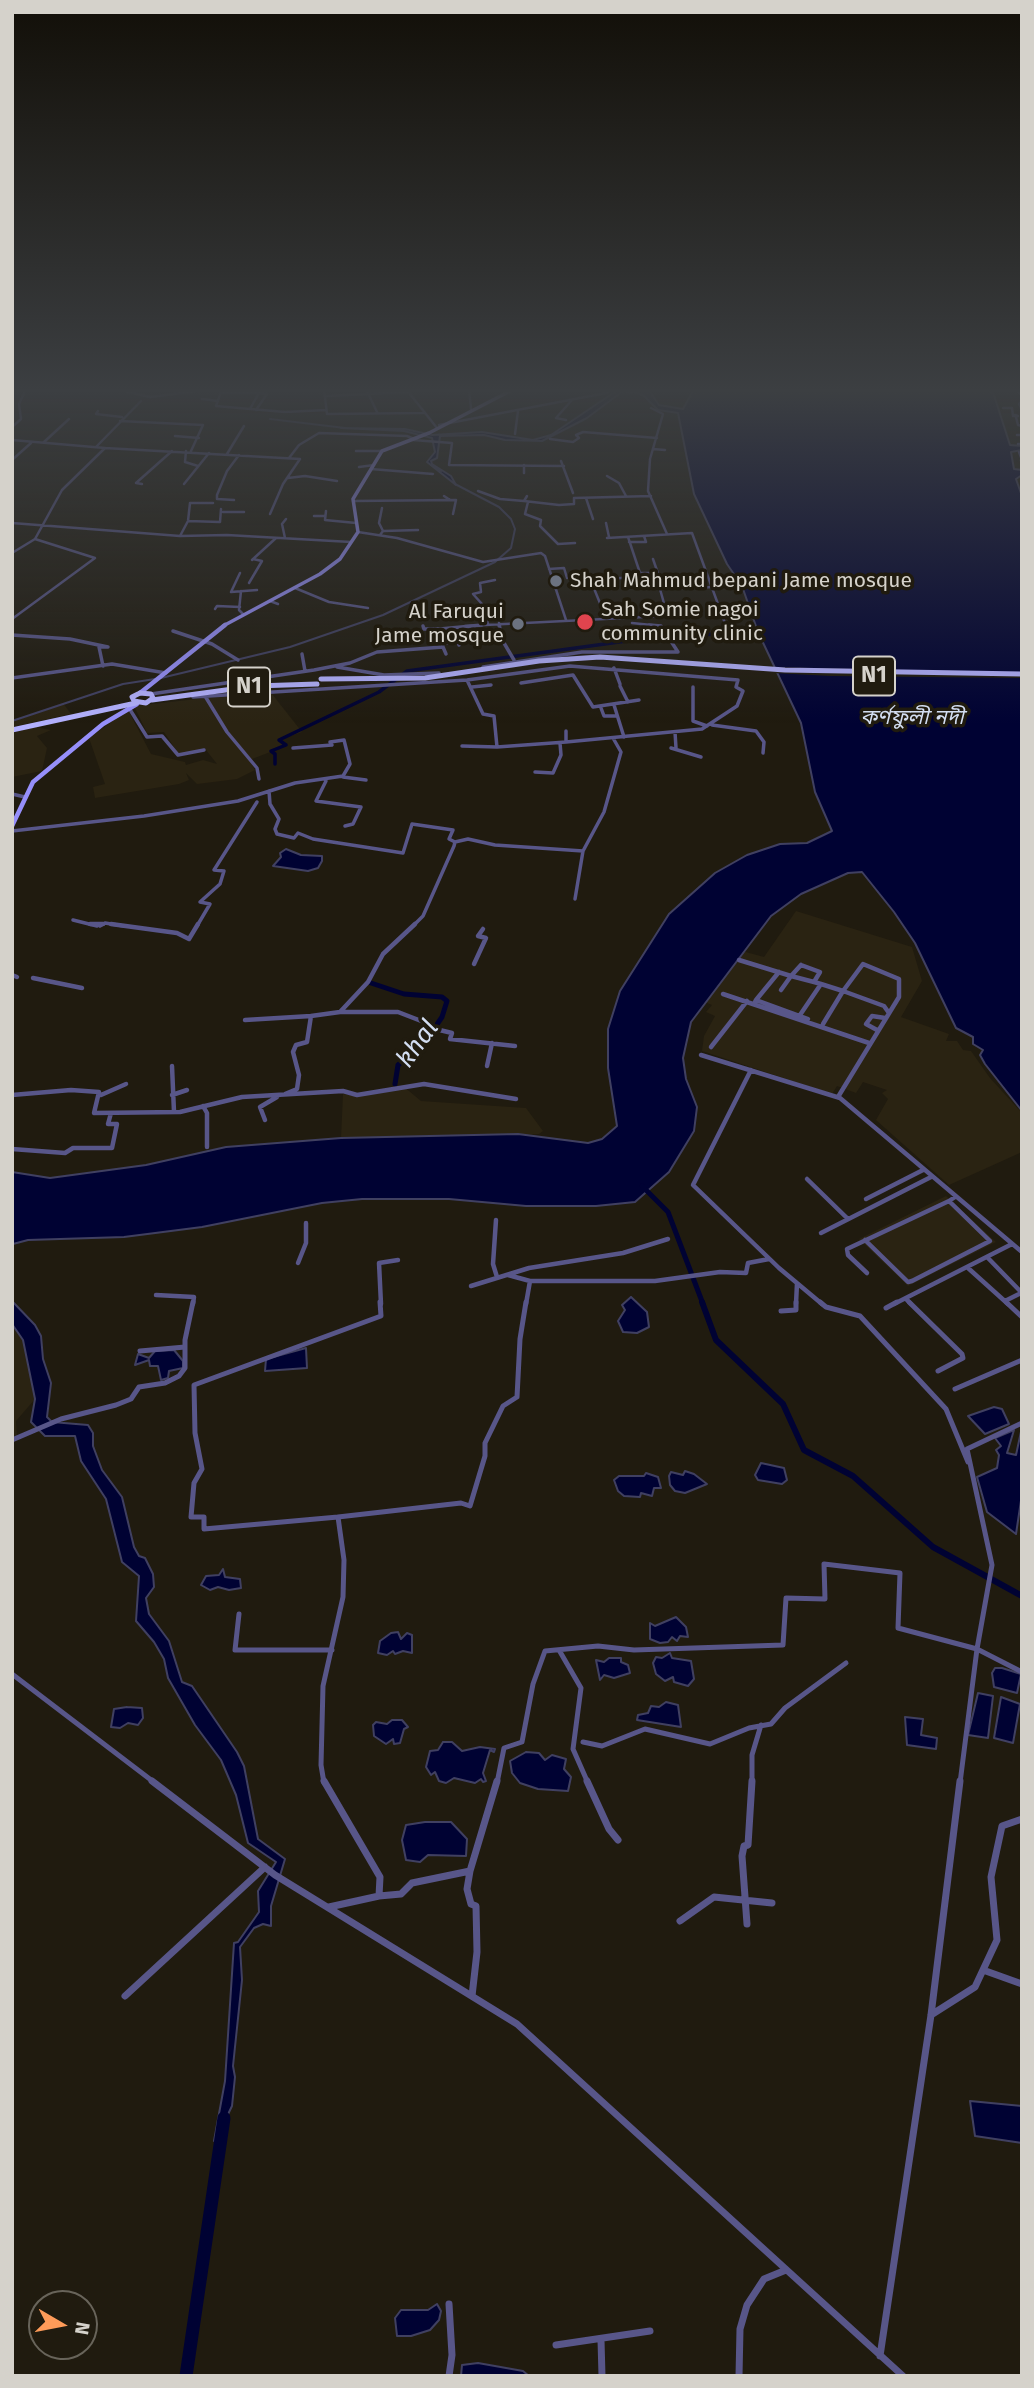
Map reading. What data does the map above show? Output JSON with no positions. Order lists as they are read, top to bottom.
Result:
{
  "streets": {
    "highway": ["N1"]
  },
  "water": ["কর্ণফুলী নদী", "khal"],
  "places": ["Shah Mahmud bepani Jame mosque", "Sah Somie nagoi community clinic", "Al Faruqui Jame mosque"],
  "north": "right"
}
